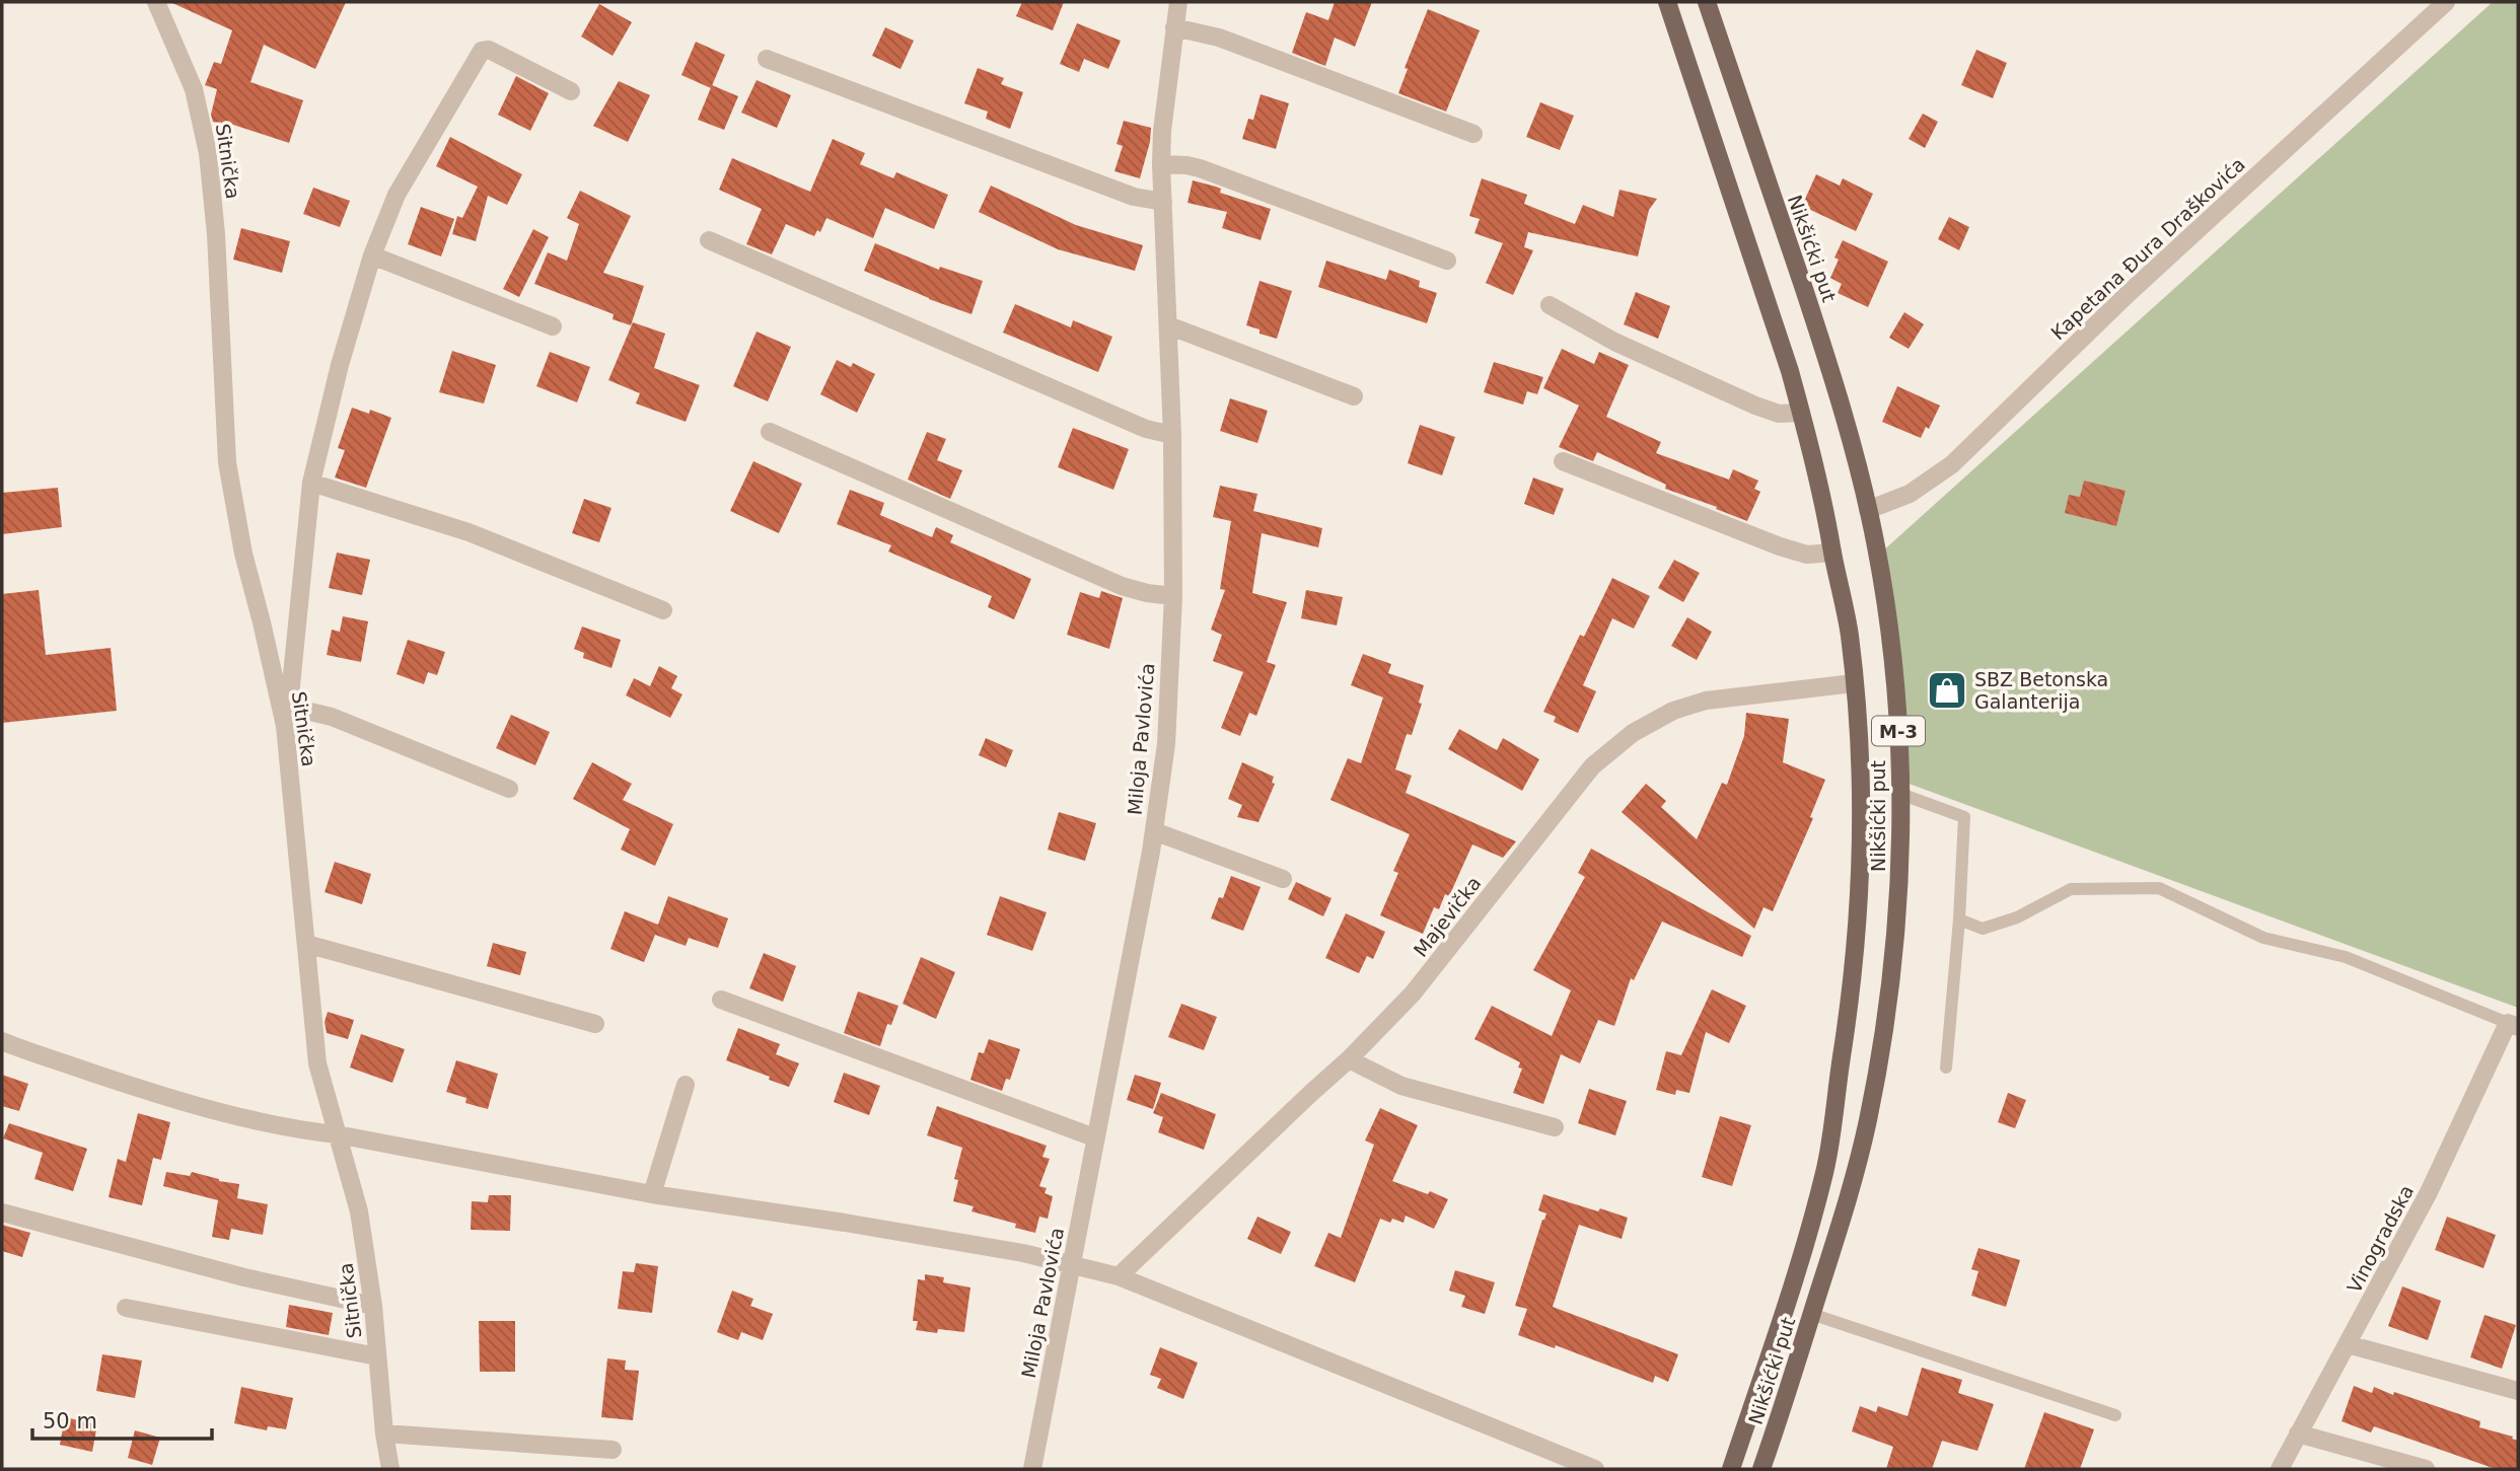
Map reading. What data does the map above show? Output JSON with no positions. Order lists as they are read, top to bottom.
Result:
{
  "streets": {
    "main road": ["Nikšićki put", "M-3"],
    "street": [
      "Sitnička",
      "Kapetana Đura Draškovića",
      "Miloja Pavlovića",
      "Majevička",
      "Vinogradska"
    ]
  },
  "crossings": [
    ["Nikšićki put", "Kapetana Đura Draškovića"]
  ],
  "places": {
    "shop": ["SBZ Betonska Galanterija"]
  },
  "scale_bar": "50 m"
}
